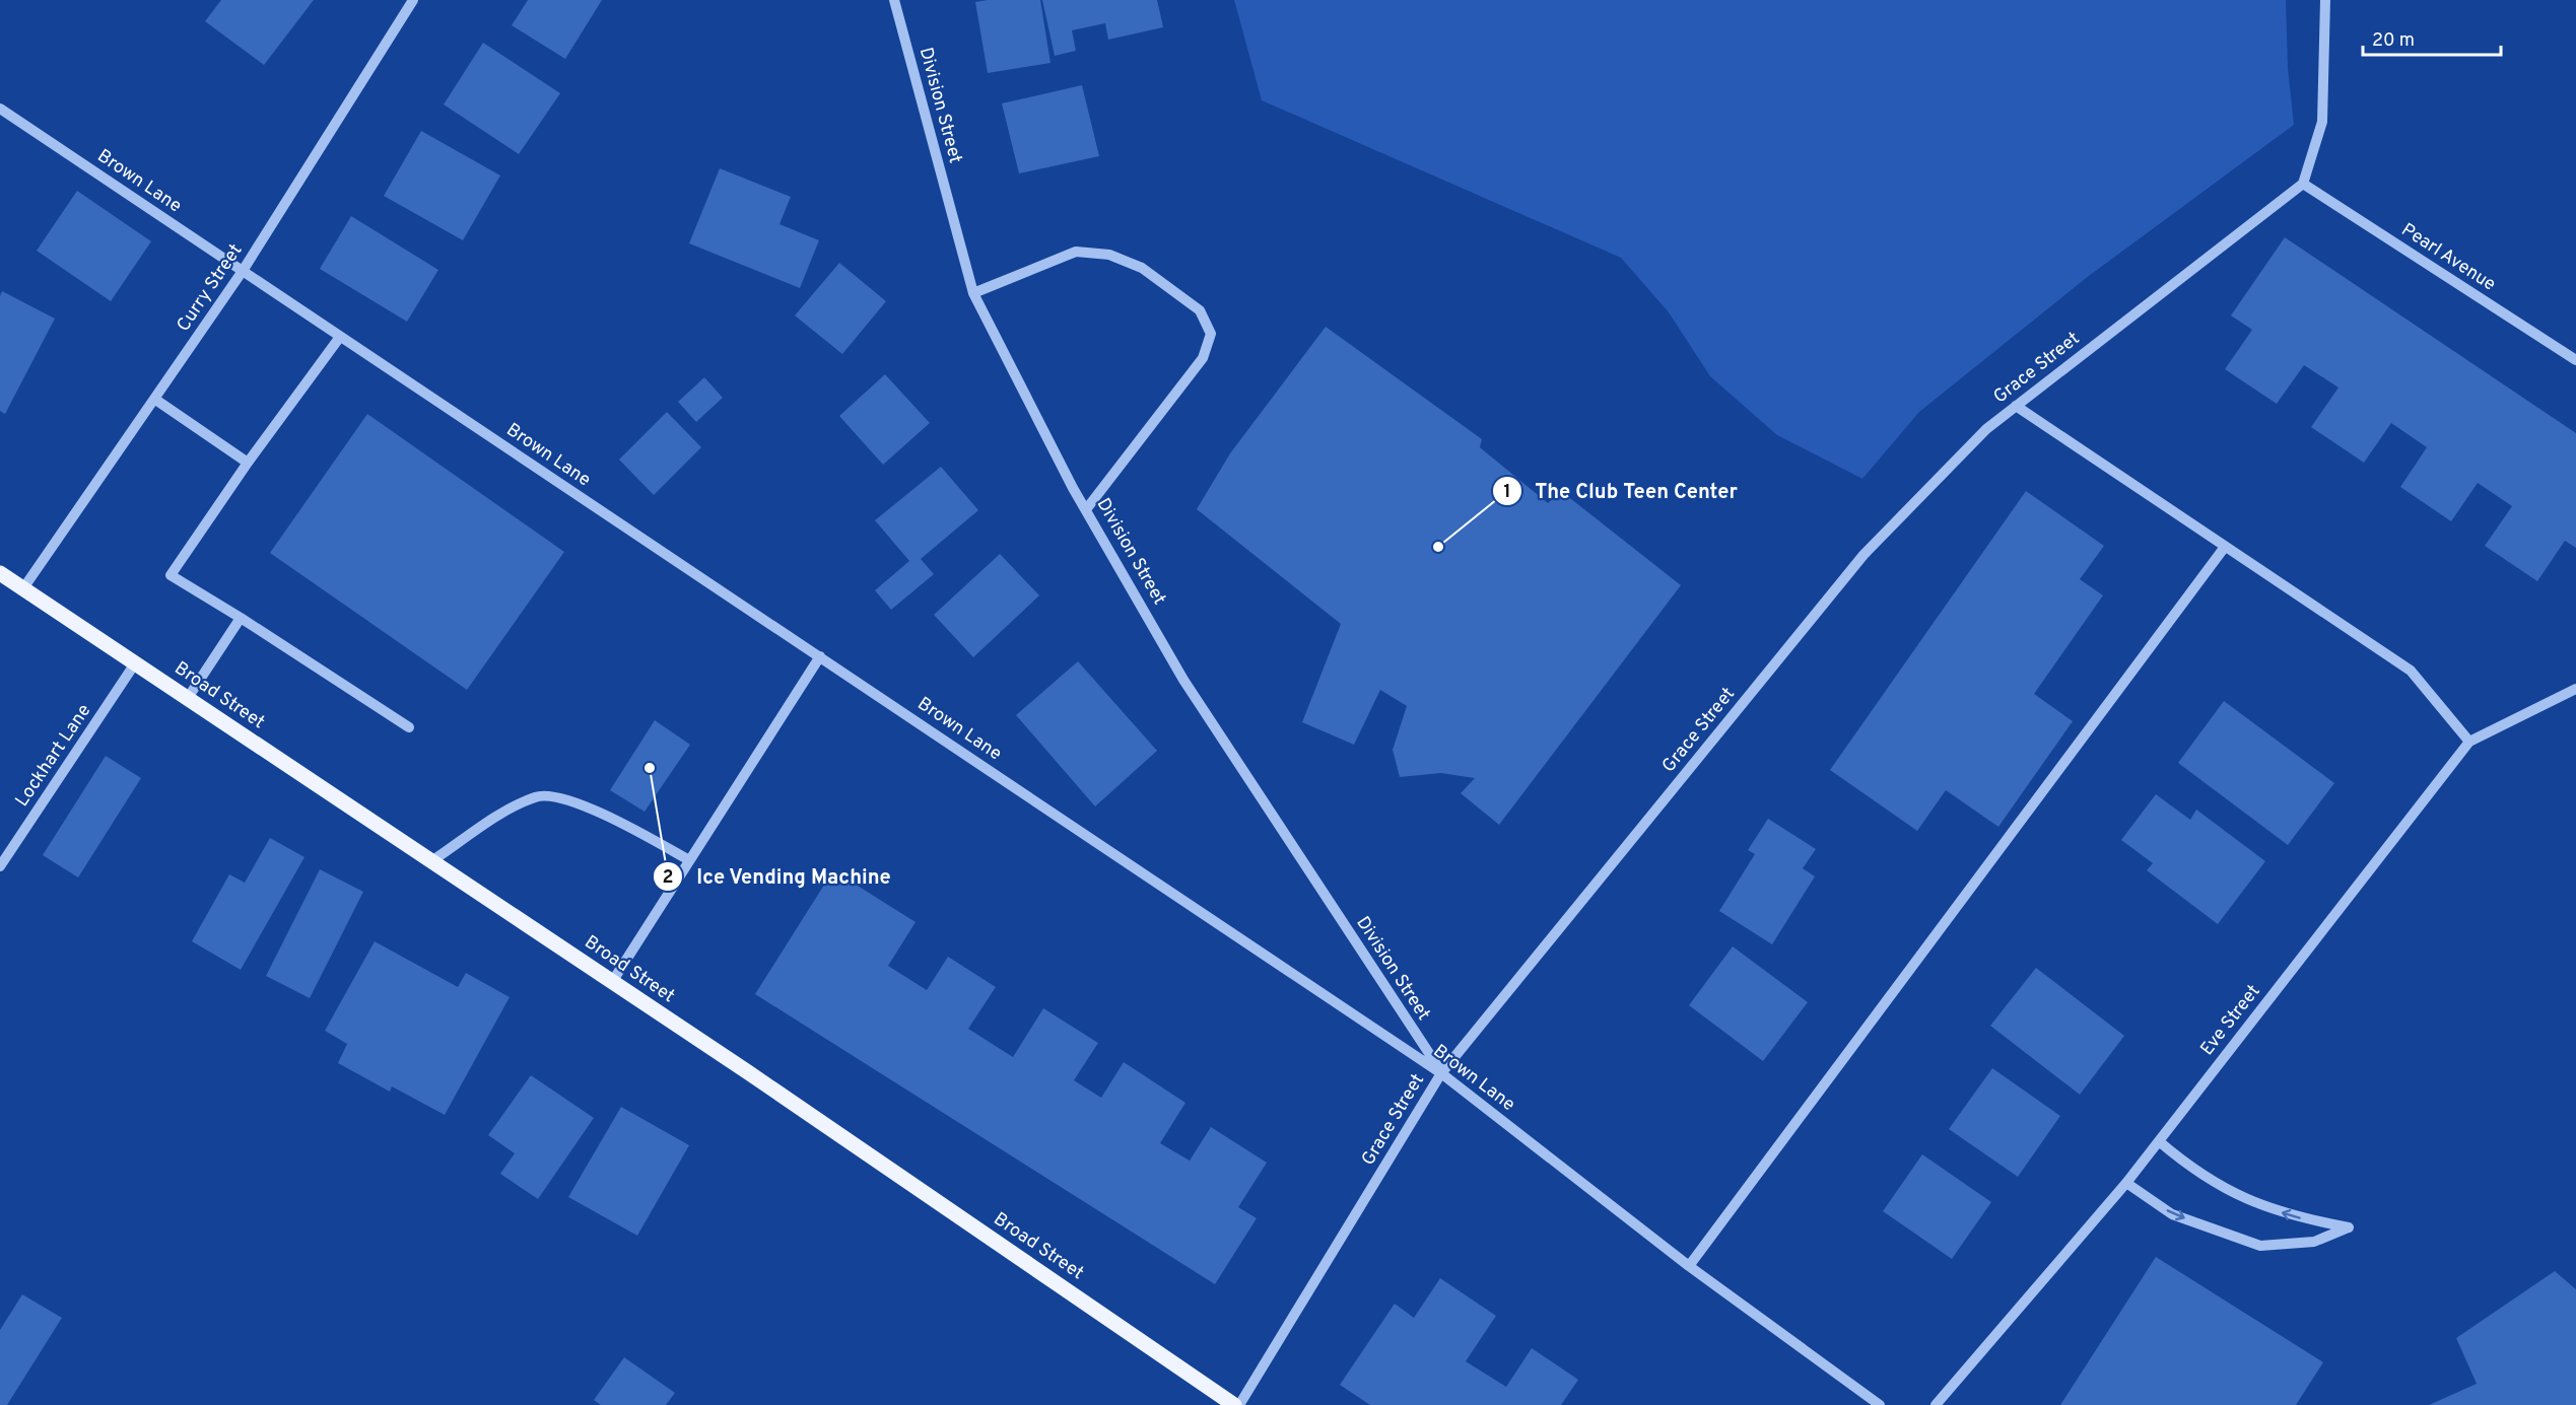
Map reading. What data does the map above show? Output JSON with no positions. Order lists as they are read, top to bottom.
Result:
{
  "streets": {
    "main road": ["Broad Street"],
    "street": [
      "Division Street",
      "Brown Lane",
      "Pearl Avenue",
      "Curry Street",
      "Grace Street",
      "Lockhart Lane",
      "Eve Street"
    ]
  },
  "crossings": [
    ["Division Street", "Brown Lane"],
    ["Division Street", "Grace Street"],
    ["Brown Lane", "Curry Street"],
    ["Brown Lane", "Grace Street"],
    ["Pearl Avenue", "Grace Street"],
    ["Curry Street", "Broad Street"],
    ["Broad Street", "Lockhart Lane"]
  ],
  "places": ["The Club Teen Center", "Ice Vending Machine"],
  "scale_bar": "20 m"
}
